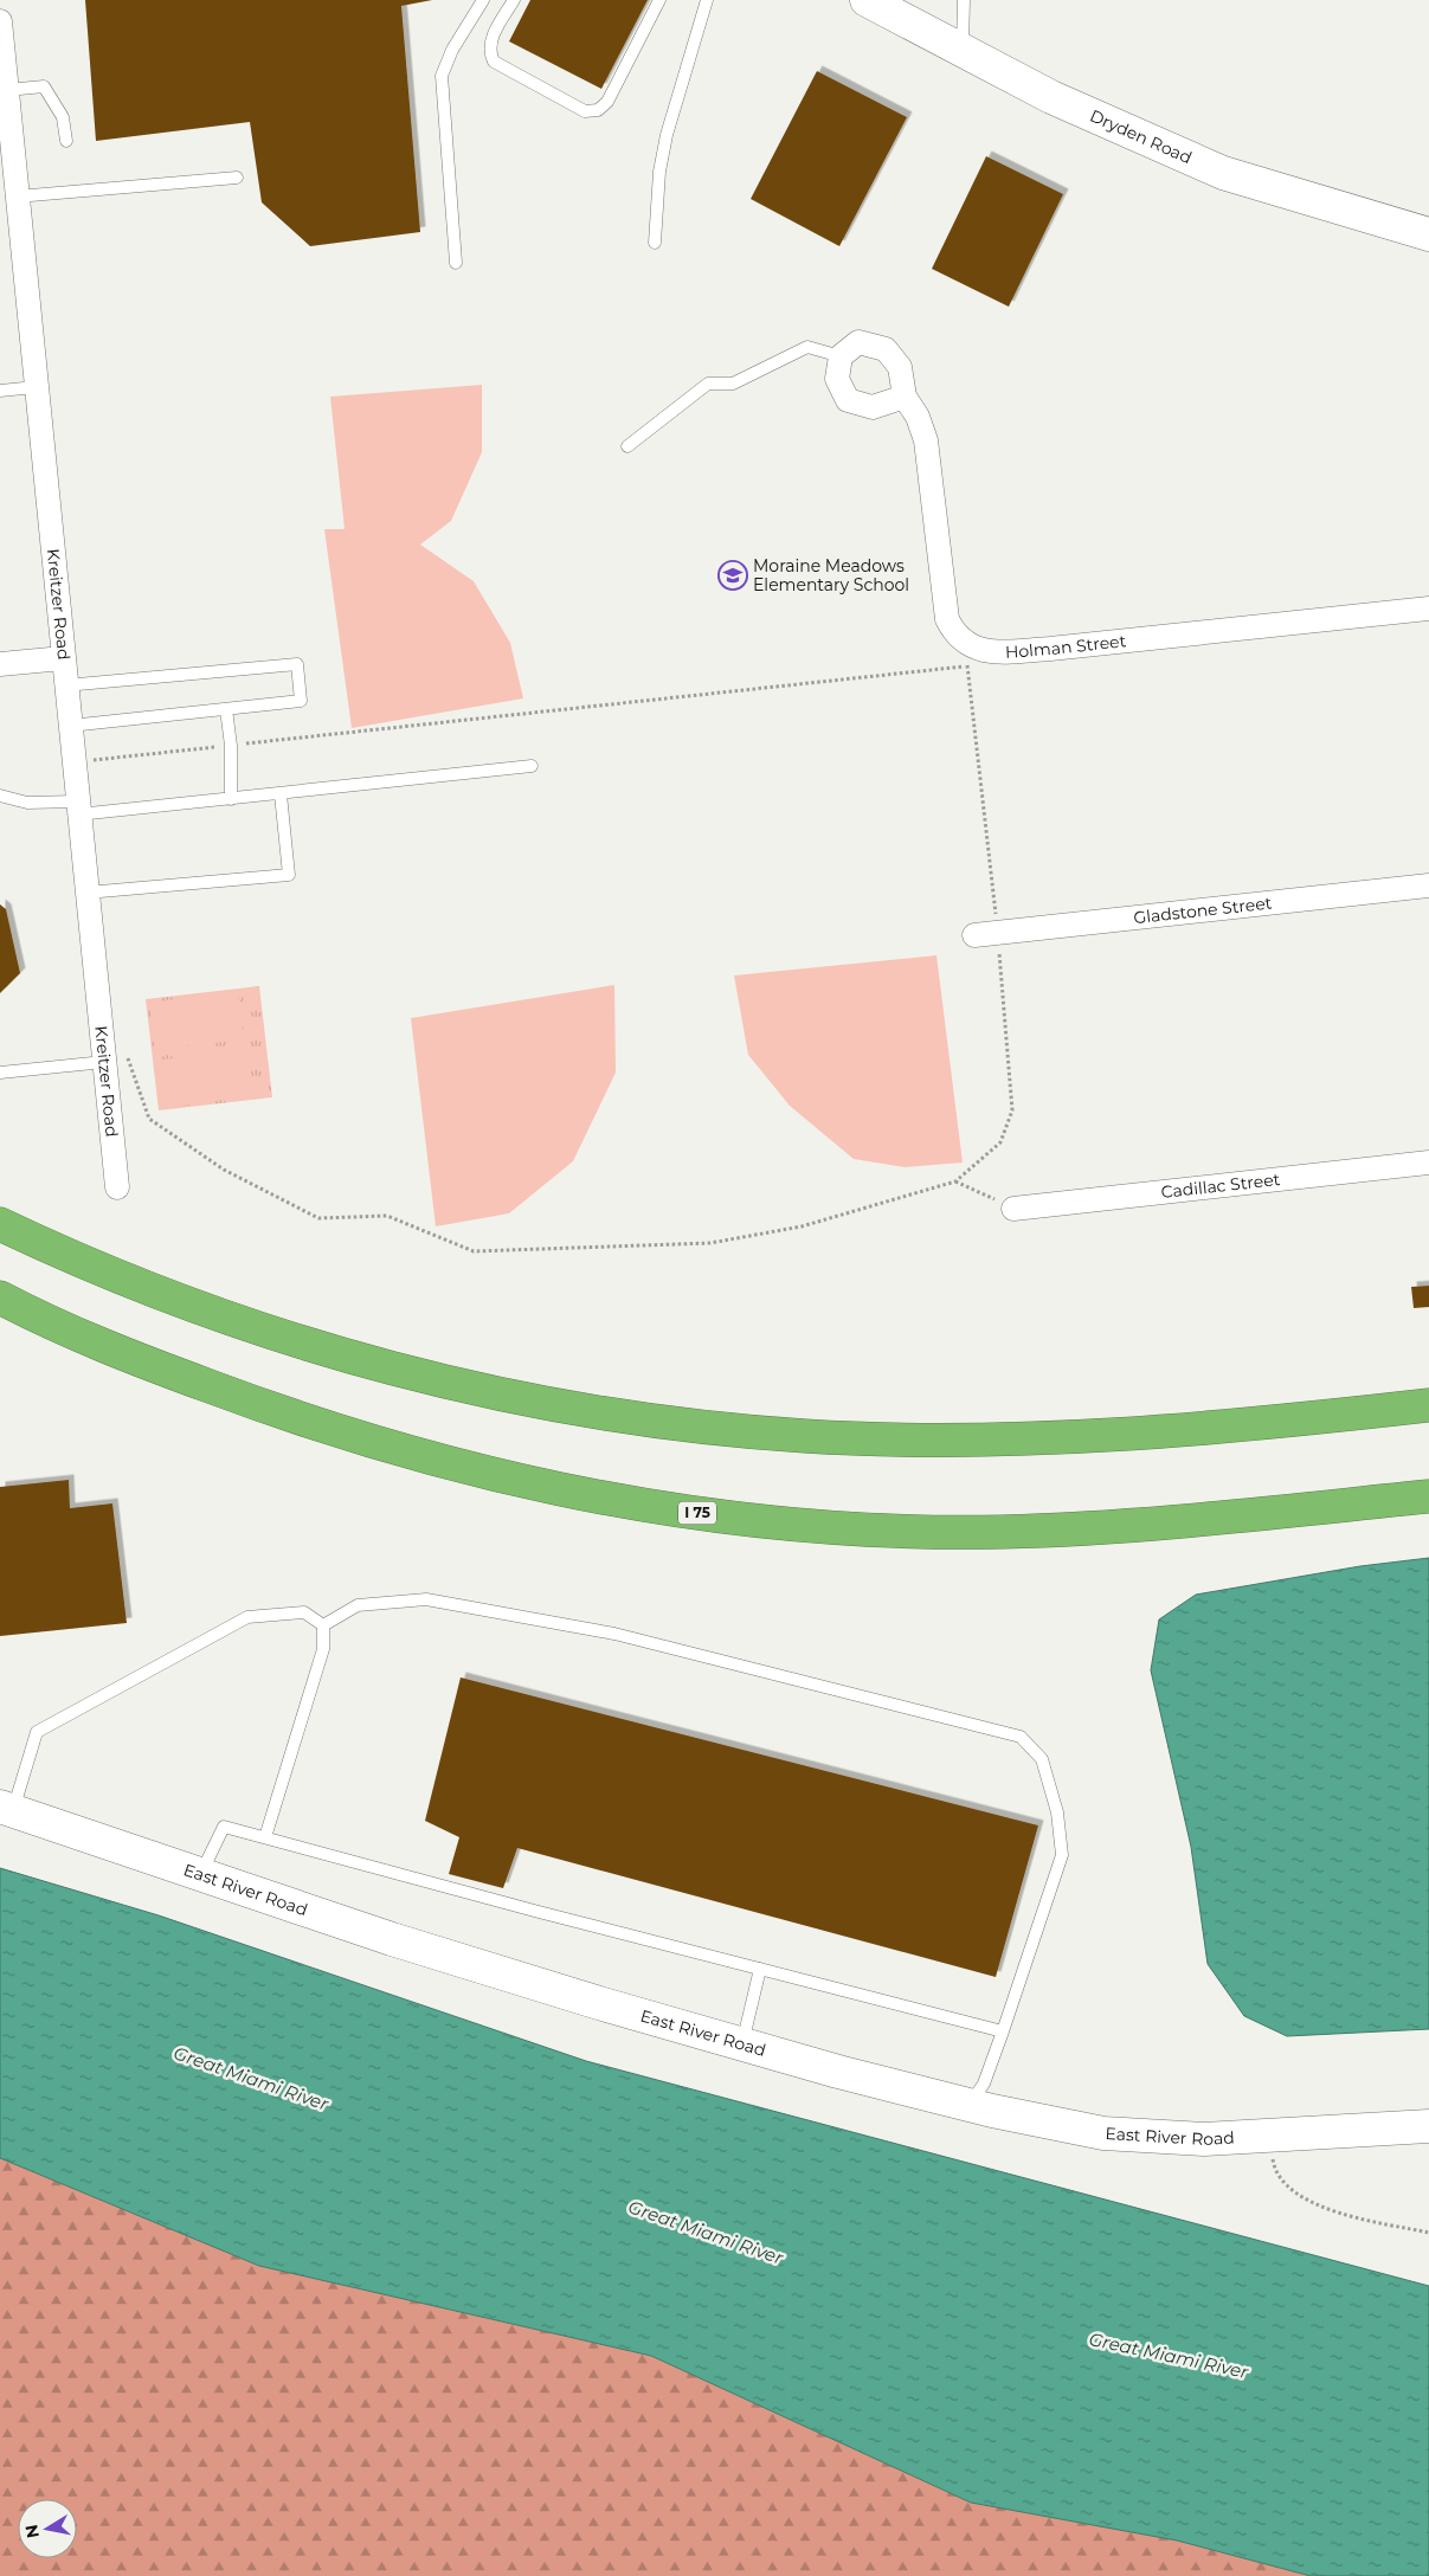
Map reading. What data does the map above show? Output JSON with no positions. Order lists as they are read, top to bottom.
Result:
{
  "streets": {
    "highway": ["I 75"],
    "street": [
      "Dryden Road",
      "Kreitzer Road",
      "Holman Street",
      "Gladstone Street",
      "Cadillac Street",
      "East River Road"
    ]
  },
  "water": ["Great Miami River"],
  "places": {
    "school or university": ["Moraine Meadows Elementary School"]
  },
  "north": "left"
}
